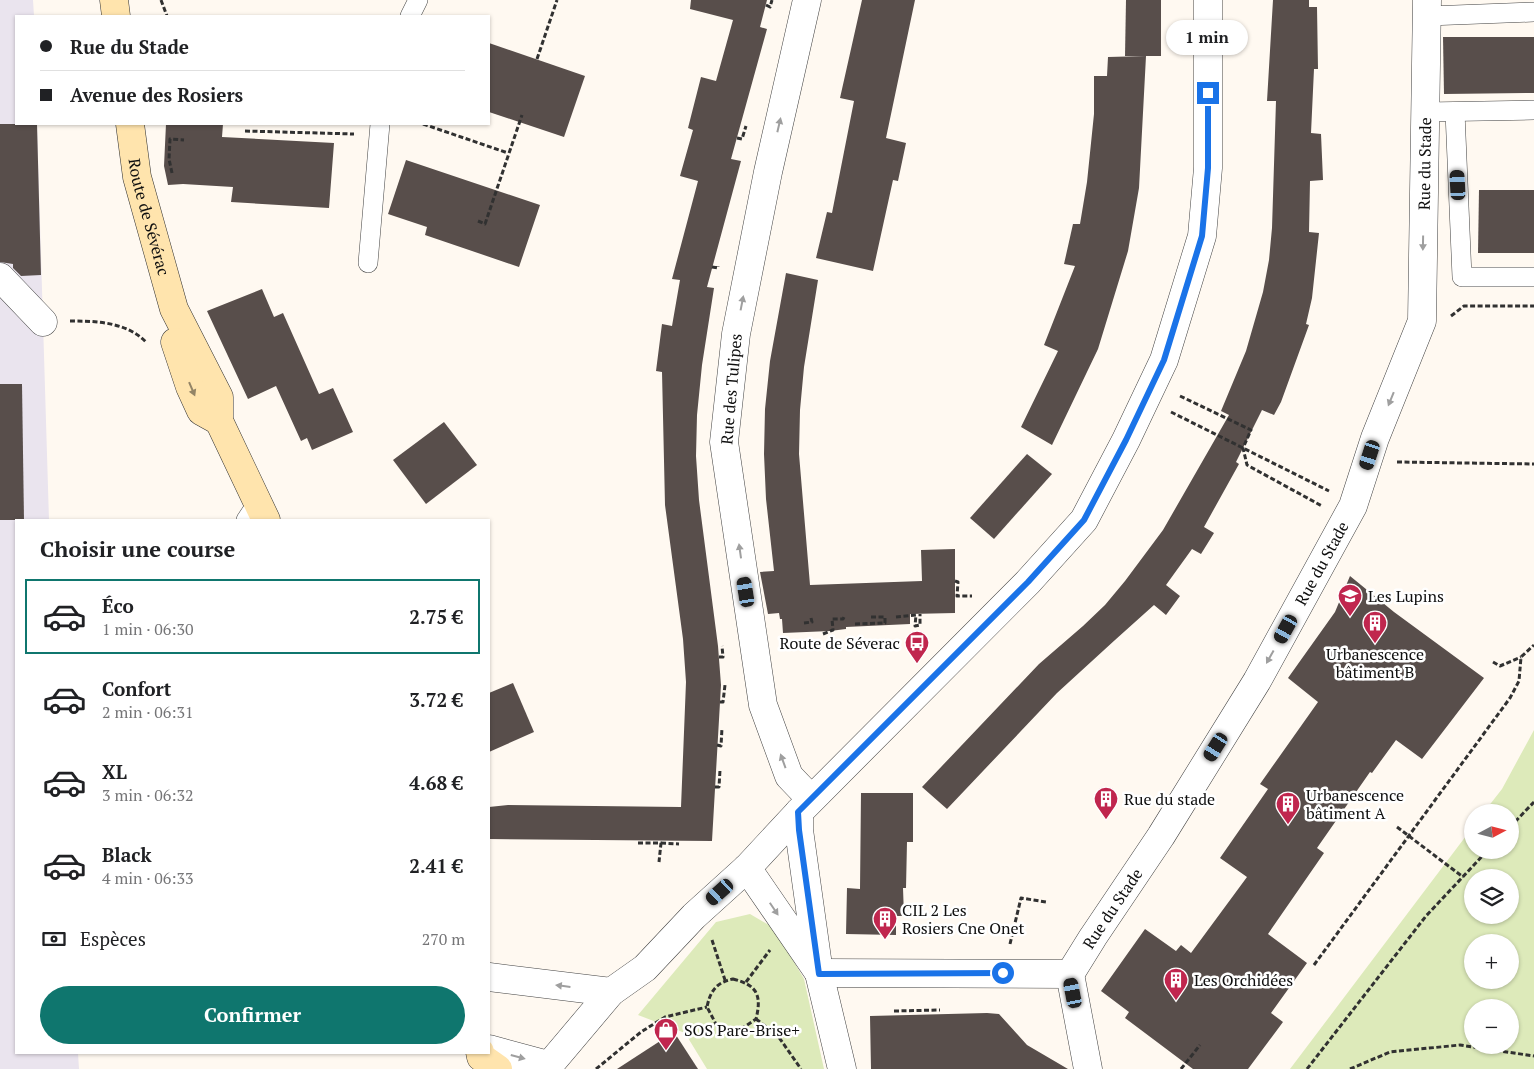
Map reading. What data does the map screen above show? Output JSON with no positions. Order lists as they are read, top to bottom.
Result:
{
  "streets": {
    "main road": ["Route de Sévérac"],
    "street": ["Rue du Stade", "Rue des Tulipes"]
  },
  "one_way": ["Rue des Tulipes"],
  "places": {
    "school or university": ["Les Lupins"],
    "building": [
      "Urbanescence bâtiment B",
      "Rue du stade",
      "Urbanescence bâtiment A",
      "CIL 2 Les Rosiers Cne Onet",
      "Les Orchidées"
    ],
    "bus stop": ["Route de Séverac"],
    "shop": ["SOS Pare-Brise+"]
  },
  "north": "right",
  "page": {
    "banner": ["Rue du Stade", "Avenue des Rosiers"],
    "bubble": "1 min",
    "heading": "Choisir une course",
    "list": [
      {
        "name": "Éco",
        "note": "1 min · 06:30",
        "value": "2.75 €"
      },
      {
        "name": "Confort",
        "note": "2 min · 06:31",
        "value": "3.72 €"
      },
      {
        "name": "XL",
        "note": "3 min · 06:32",
        "value": "4.68 €"
      },
      {
        "name": "Black",
        "note": "4 min · 06:33",
        "value": "2.41 €"
      }
    ],
    "map_buttons": ["+", "−"],
    "pay": ["Espèces", "270 m"],
    "buttons": "Confirmer"
  }
}
